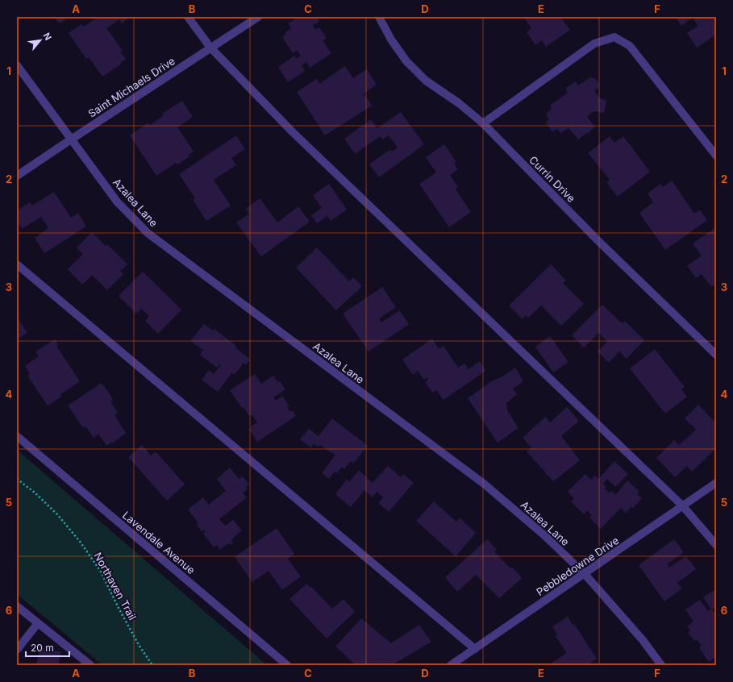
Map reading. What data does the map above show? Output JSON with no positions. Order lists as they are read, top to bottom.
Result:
{
  "streets": {
    "street": [
      "Saint Michaels Drive",
      "Currin Drive",
      "Azalea Lane",
      "Lavendale Avenue",
      "Pebbledowne Drive"
    ],
    "path": ["Northaven Trail"]
  },
  "crossings": [
    ["Saint Michaels Drive", "Azalea Lane"],
    ["Azalea Lane", "Pebbledowne Drive"]
  ],
  "scale_bar": "20 m",
  "north": "top right",
  "grid": {
    "columns": [
      "A",
      "B",
      "C",
      "D",
      "E",
      "F"
    ],
    "rows": [
      "1",
      "2",
      "3",
      "4",
      "5",
      "6"
    ]
  }
}
